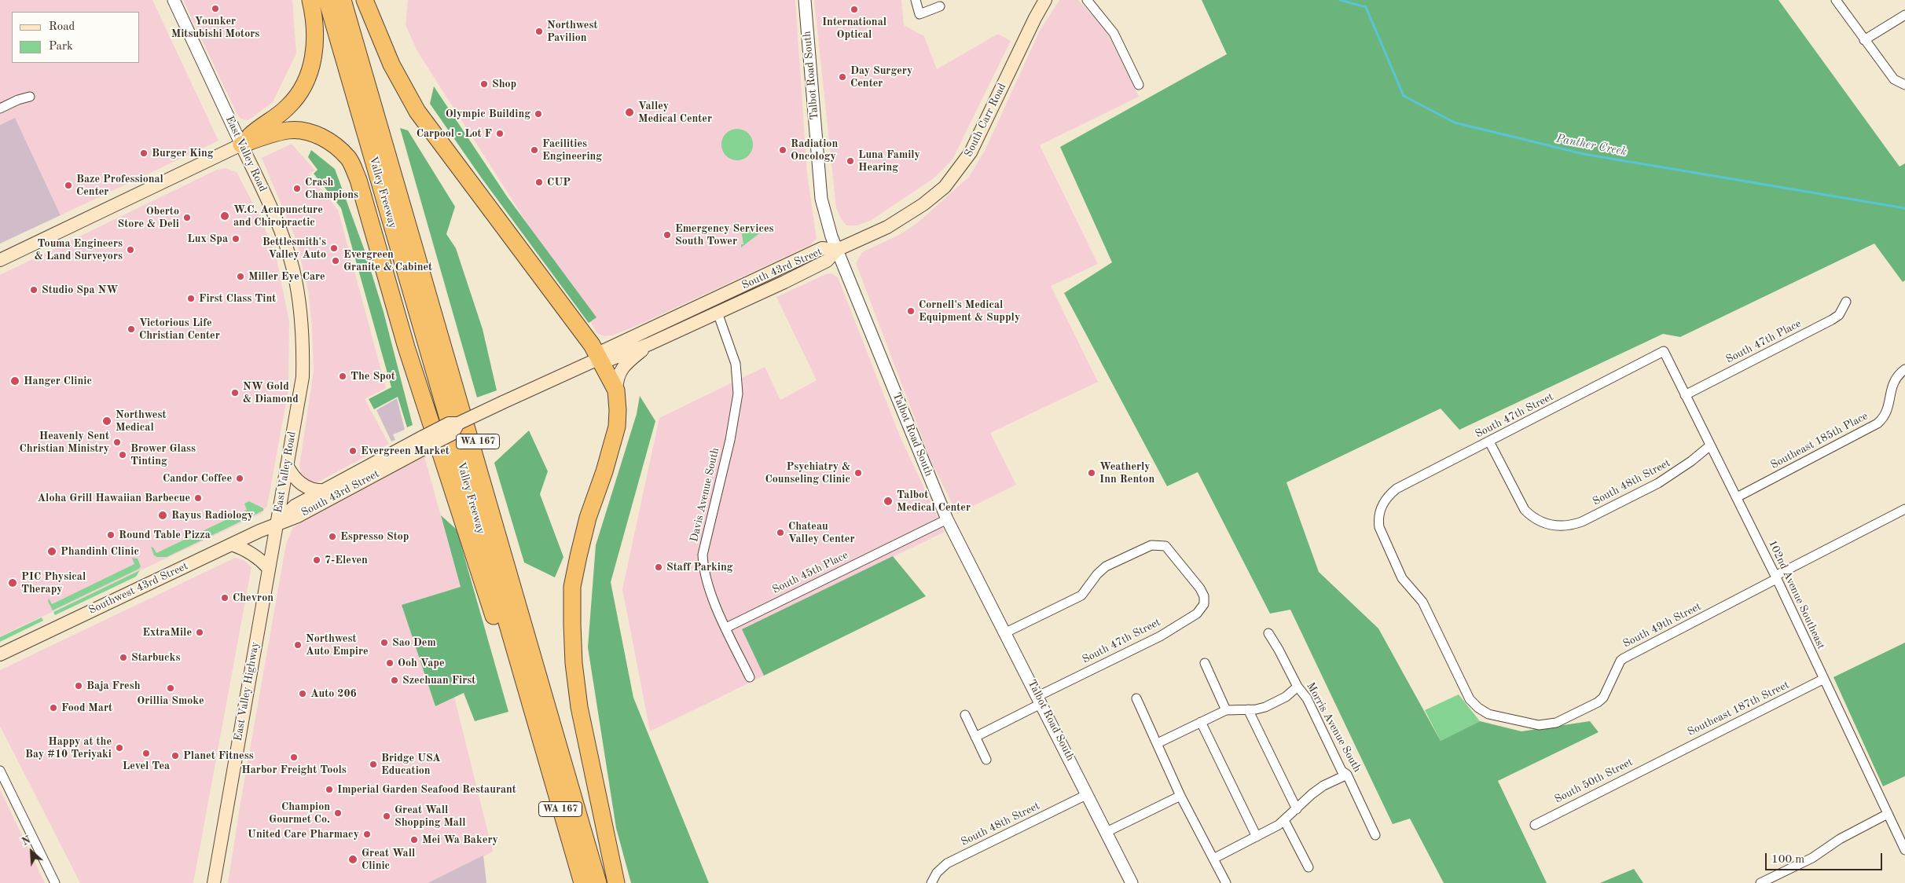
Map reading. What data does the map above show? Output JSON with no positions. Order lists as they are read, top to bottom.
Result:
{
  "streets": {
    "highway": ["Valley Freeway", "WA 167"],
    "main road": [
      "South Carr Road",
      "East Valley Road",
      "South 43rd Street",
      "Southwest 43rd Street",
      "East Valley Highway"
    ],
    "street": [
      "Talbot Road South",
      "South 47th Place",
      "South 47th Street",
      "Southeast 185th Place",
      "South 48th Street",
      "Davis Avenue South",
      "South 45th Place",
      "102nd Avenue Southeast",
      "South 49th Street",
      "Southeast 187th Street",
      "Morris Avenue South",
      "South 50th Street"
    ]
  },
  "crossings": [
    ["Talbot Road South", "South Carr Road"],
    ["Talbot Road South", "South 43rd Street"],
    ["Talbot Road South", "South 47th Street"],
    ["Talbot Road South", "South 48th Street"],
    ["Talbot Road South", "South 45th Place"],
    ["South Carr Road", "South 43rd Street"],
    ["East Valley Road", "South 43rd Street"],
    ["East Valley Road", "Southwest 43rd Street"],
    ["East Valley Road", "East Valley Highway"],
    ["South 43rd Street", "Davis Avenue South"],
    ["South 43rd Street", "Southwest 43rd Street"],
    ["South 43rd Street", "East Valley Highway"],
    ["South 47th Place", "102nd Avenue Southeast"],
    ["South 47th Street", "South 48th Street"],
    ["South 47th Street", "102nd Avenue Southeast"],
    ["South 47th Street", "South 49th Street"],
    ["Southeast 185th Place", "102nd Avenue Southeast"],
    ["South 48th Street", "102nd Avenue Southeast"],
    ["Davis Avenue South", "South 45th Place"],
    ["Southwest 43rd Street", "East Valley Highway"],
    ["102nd Avenue Southeast", "South 49th Street"],
    ["102nd Avenue Southeast", "Southeast 187th Street"],
    ["Southeast 187th Street", "South 50th Street"]
  ],
  "water": ["Panther Creek"],
  "places": [
    "Younker Mitsubishi Motors",
    "International Optical",
    "Northwest Pavilion",
    "Day Surgery Center",
    "Shop",
    "Valley Medical Center",
    "Olympic Building",
    "Carpool - Lot F",
    "Facilities Engineering",
    "Radiation Oncology",
    "Burger King",
    "Luna Family Hearing",
    "CUP",
    "Baze Professional Center",
    "Crash Champions",
    "W.C. Acupuncture and Chiropractic",
    "Oberto Store & Deli",
    "Emergency Services South Tower",
    "Lux Spa",
    "Bettlesmith's Valley Auto",
    "Touma Engineers & Land Surveyors",
    "Evergreen Granite & Cabinet",
    "Miller Eye Care",
    "Studio Spa NW",
    "First Class Tint",
    "Cornell's Medical Equipment & Supply",
    "Victorious Life Christian Center",
    "The Spot",
    "Hanger Clinic",
    "NW Gold & Diamond",
    "Northwest Medical",
    "Heavenly Sent Christian Ministry",
    "Evergreen Market",
    "Brower Glass Tinting",
    "Psychiatry & Counseling Clinic",
    "Weatherly Inn Renton",
    "Candor Coffee",
    "Aloha Grill Hawaiian Barbecue",
    "Talbot Medical Center",
    "Rayus Radiology",
    "Chateau Valley Center",
    "Round Table Pizza",
    "Espresso Stop",
    "Phandinh Clinic",
    "7-Eleven",
    "Staff Parking",
    "PIC Physical Therapy",
    "Chevron",
    "ExtraMile",
    "Sao Dem",
    "Northwest Auto Empire",
    "Starbucks",
    "Ooh Vape",
    "Szechuan First",
    "Baja Fresh",
    "Orillia Smoke",
    "Auto 206",
    "Food Mart",
    "Happy at the Bay #10 Teriyaki",
    "Level Tea",
    "Planet Fitness",
    "Harbor Freight Tools",
    "Bridge USA Education",
    "Imperial Garden Seafood Restaurant",
    "Champion Gourmet Co.",
    "Great Wall Shopping Mall",
    "United Care Pharmacy",
    "Mei Wa Bakery",
    "Great Wall Clinic"
  ],
  "legend": ["Road", "Park"],
  "scale_bar": "100 m",
  "north": "top left"
}
